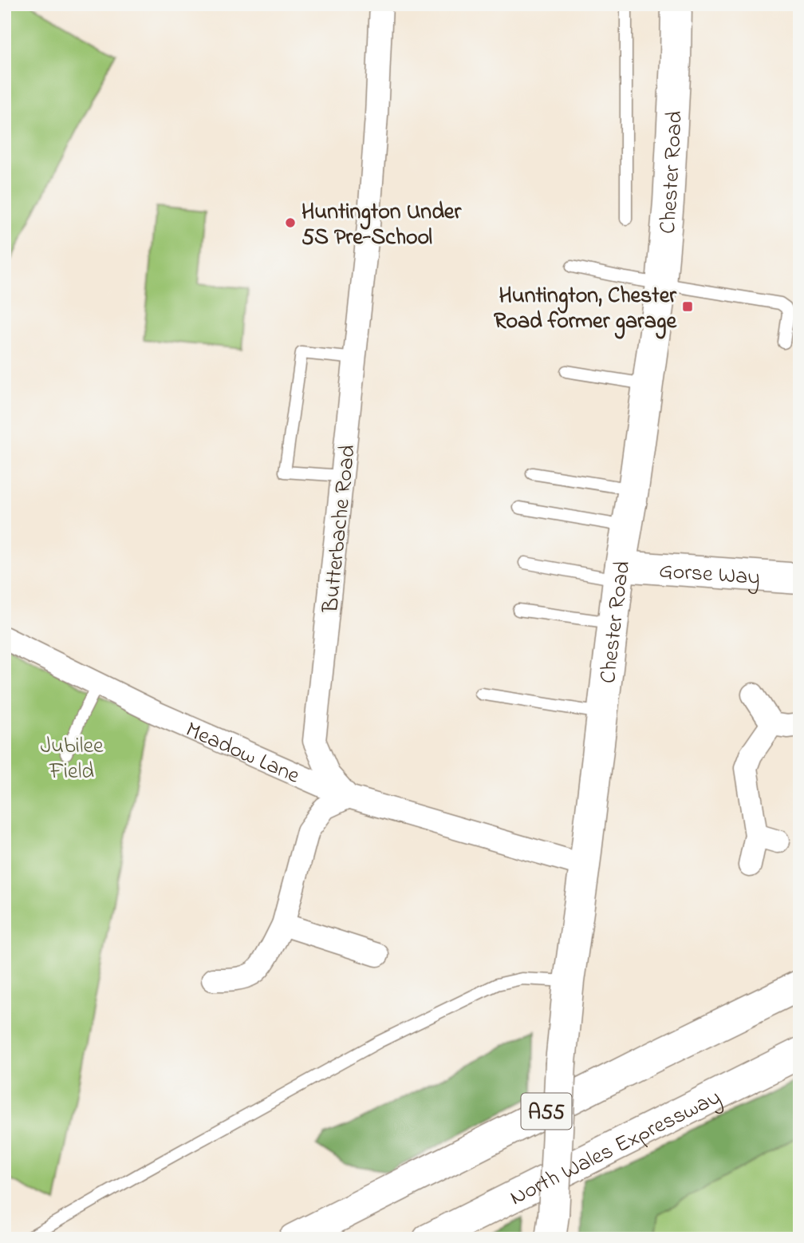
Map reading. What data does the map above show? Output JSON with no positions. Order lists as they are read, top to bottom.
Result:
{
  "streets": {
    "main road": [
      "Chester Road",
      "Gorse Way",
      "A55",
      "North Wales Expressway"
    ],
    "street": ["Butterbache Road", "Meadow Lane"]
  },
  "crossings": [
    ["Chester Road", "Gorse Way"],
    ["Butterbache Road", "Meadow Lane"]
  ],
  "parks": ["Jubilee Field"],
  "places": {
    "other": ["Huntington Under 5S Pre-School"],
    "transit": ["Huntington, Chester Road former garage"]
  }
}
